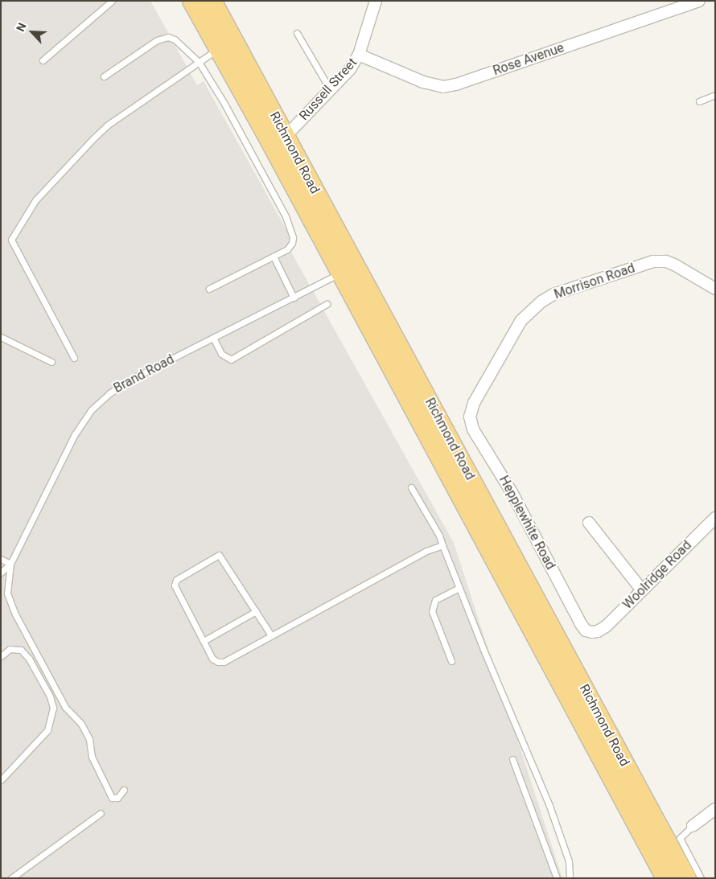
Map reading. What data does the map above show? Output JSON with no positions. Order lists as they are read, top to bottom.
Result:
{
  "streets": {
    "highway": ["Richmond Road"],
    "street": [
      "Rose Avenue",
      "Russell Street",
      "Morrison Road",
      "Hepplewhite Road",
      "Woolridge Road"
    ],
    "lane": ["Brand Road"]
  },
  "crossings": [
    ["Rose Avenue", "Russell Street"],
    ["Russell Street", "Richmond Road"],
    ["Richmond Road", "Brand Road"],
    ["Morrison Road", "Hepplewhite Road"],
    ["Hepplewhite Road", "Woolridge Road"]
  ],
  "north": "top left"
}
